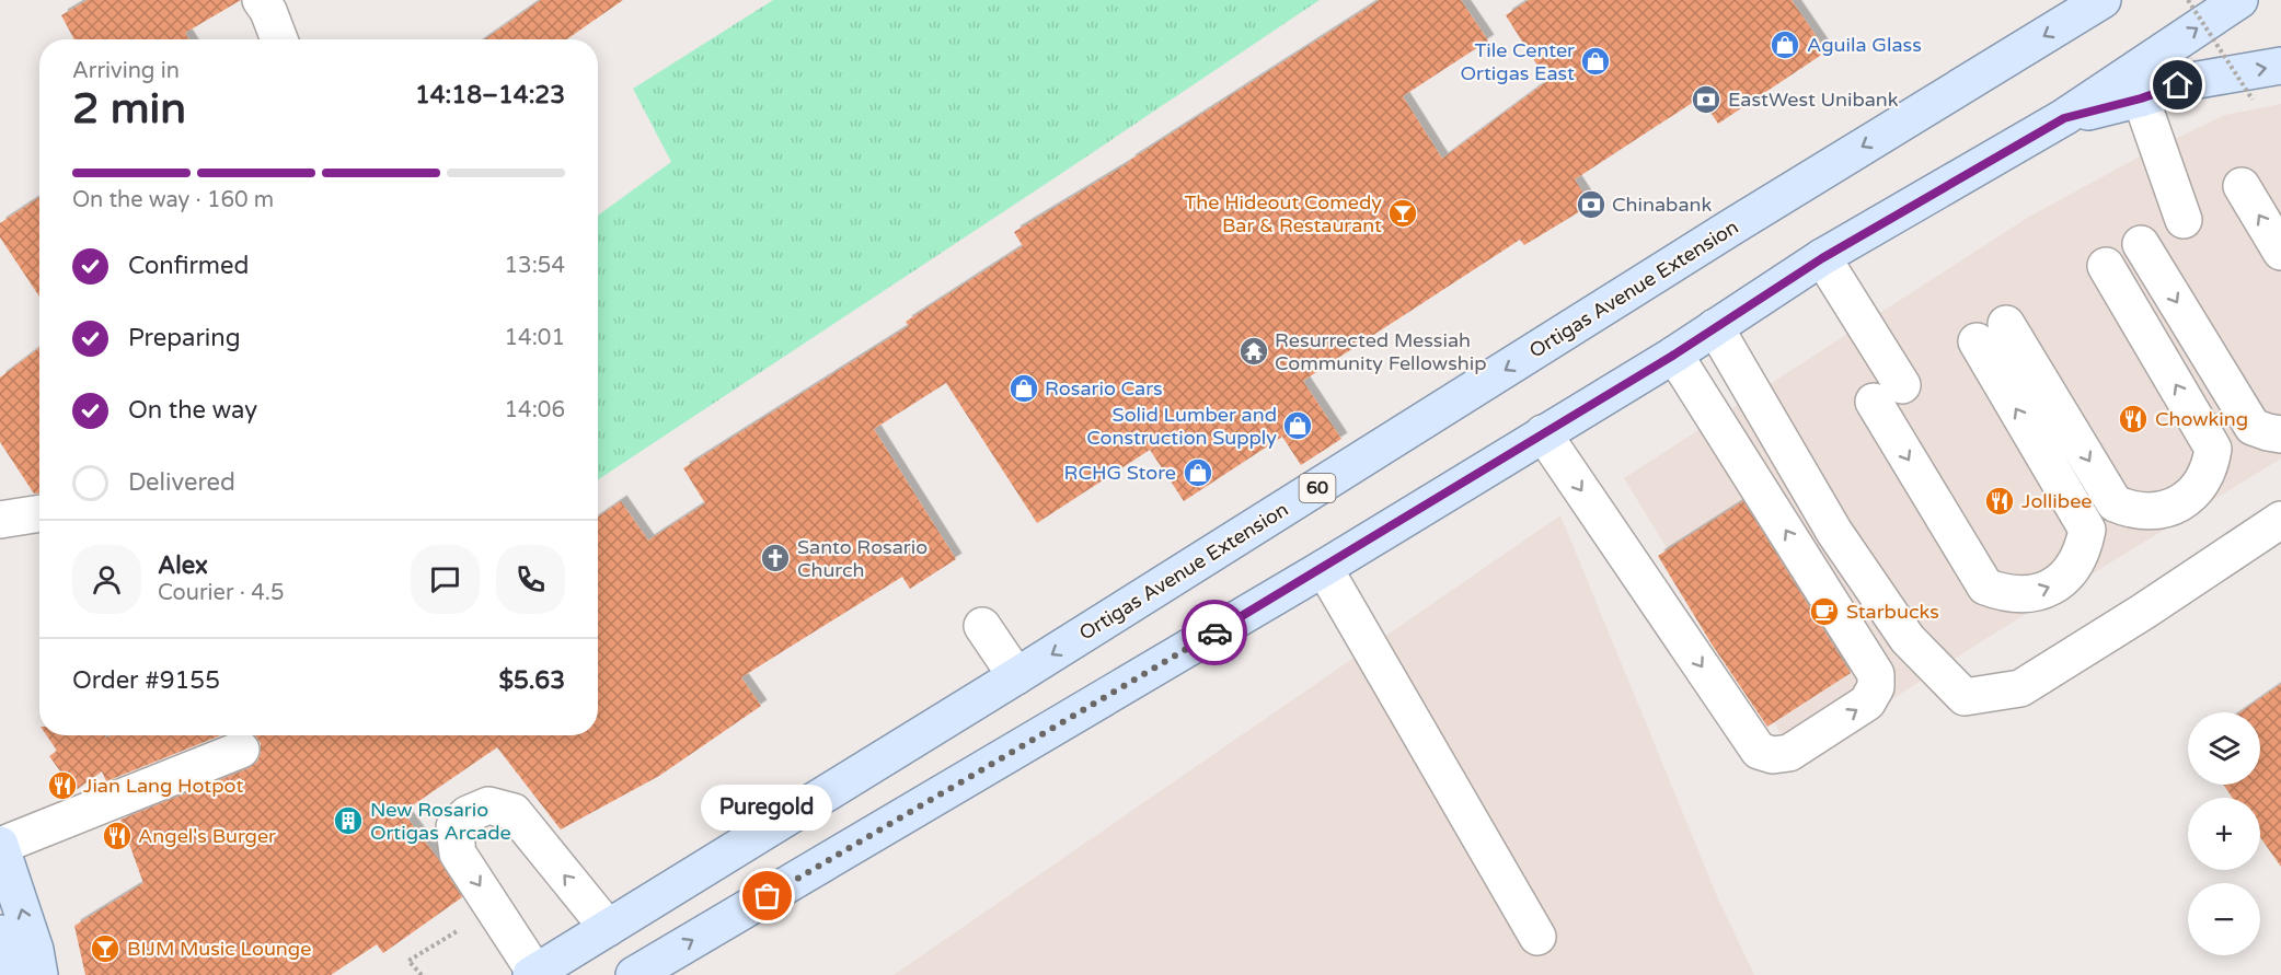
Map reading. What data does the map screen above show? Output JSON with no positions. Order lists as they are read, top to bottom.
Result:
{
  "streets": {
    "main road": ["Ortigas Avenue Extension", "60"]
  },
  "places": {
    "shop": [
      "Aguila Glass",
      "Tile Center Ortigas East",
      "Rosario Cars",
      "Solid Lumber and Construction Supply",
      "RCHG Store"
    ],
    "bank": ["EastWest Unibank", "Chinabank"],
    "bar": ["The Hideout Comedy Bar & Restaurant", "BIJM Music Lounge"],
    "temple": ["Resurrected Messiah Community Fellowship"],
    "restaurant": [
      "Chowking",
      "Jollibee",
      "Jian Lang Hotpot",
      "Angel's Burger"
    ],
    "church": ["Santo Rosario Church"],
    "cafe": ["Starbucks"],
    "building": ["New Rosario Ortigas Arcade"],
    "other": ["Puregold"]
  },
  "page": {
    "heading": ["2 min", "Arriving in", "14:18–14:23"],
    "panel": [
      "Alex",
      "Courier · 4.5",
      "Order #9155",
      "$5.63"
    ],
    "bar": "On the way · 160 m",
    "list": [
      ["Confirmed", "13:54"],
      ["Preparing", "14:01"],
      ["On the way", "14:06"],
      "Delivered"
    ],
    "map_buttons": ["+", "−"],
    "bubble": "Puregold"
  }
}
